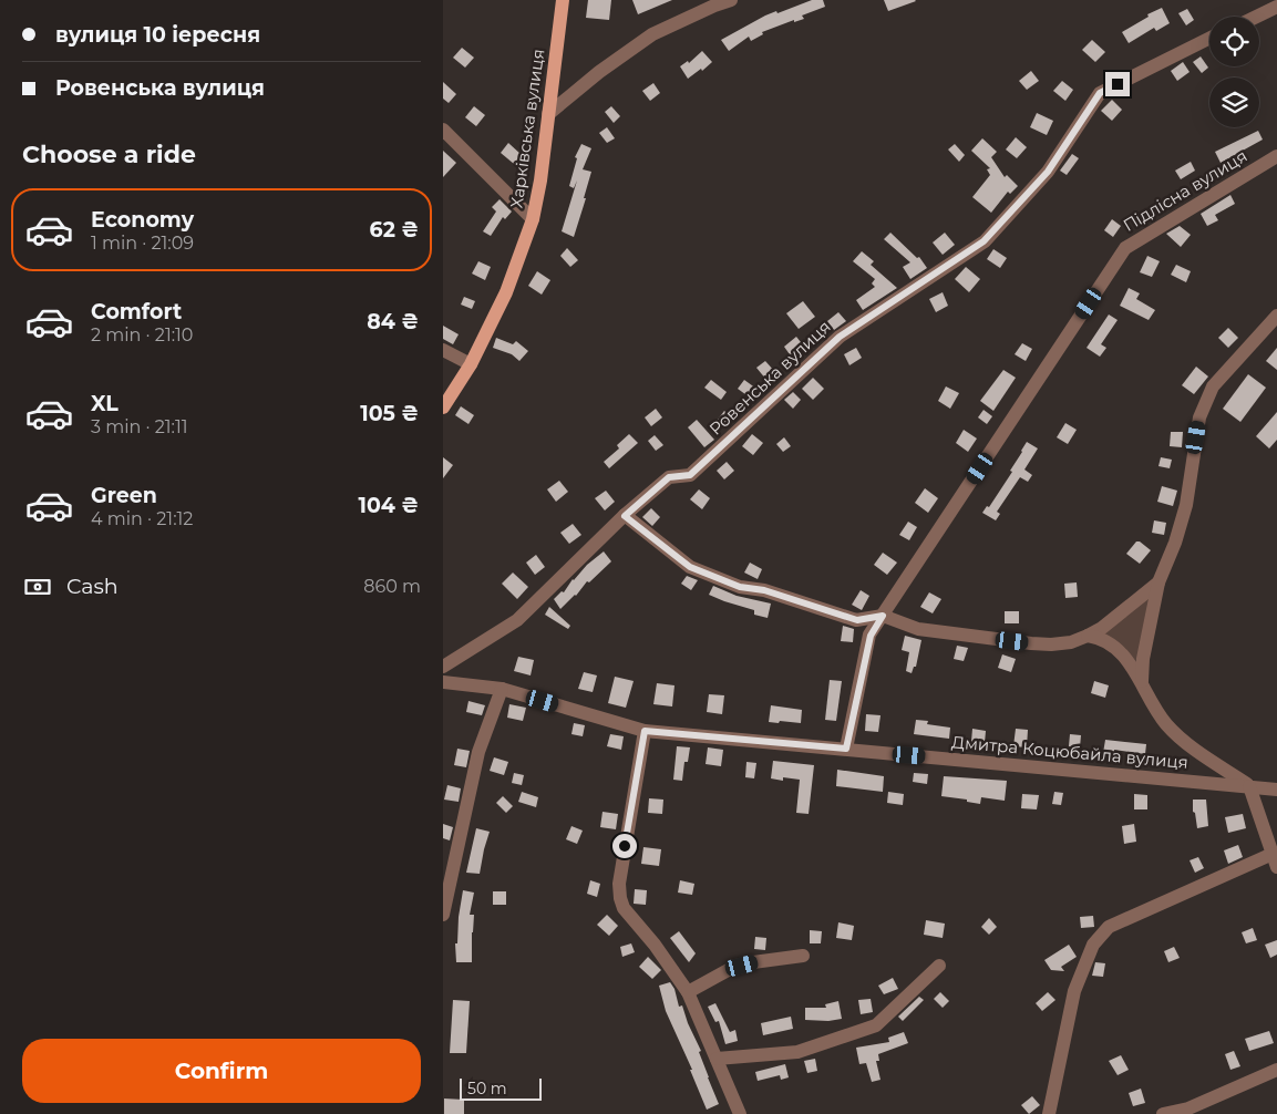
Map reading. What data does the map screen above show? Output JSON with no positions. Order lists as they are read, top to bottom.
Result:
{
  "streets": {
    "main road": ["Харківська вулиця"],
    "street": ["Підлісна вулиця", "Ровенська вулиця", "Дмитра Коцюбайла вулиця"]
  },
  "crossings": [
    ["Підлісна вулиця", "Дмитра Коцюбайла вулиця"]
  ],
  "scale_bar": "50 m",
  "page": {
    "banner": ["вулиця 10 іересня", "Ровенська вулиця"],
    "heading": "Choose a ride",
    "list": [
      {
        "name": "Economy",
        "note": "1 min · 21:09",
        "value": "62 ₴"
      },
      {
        "name": "Comfort",
        "note": "2 min · 21:10",
        "value": "84 ₴"
      },
      {
        "name": "XL",
        "note": "3 min · 21:11",
        "value": "105 ₴"
      },
      {
        "name": "Green",
        "note": "4 min · 21:12",
        "value": "104 ₴"
      }
    ],
    "pay": ["Cash", "860 m"],
    "buttons": "Confirm",
    "scale": "50 m"
  }
}
